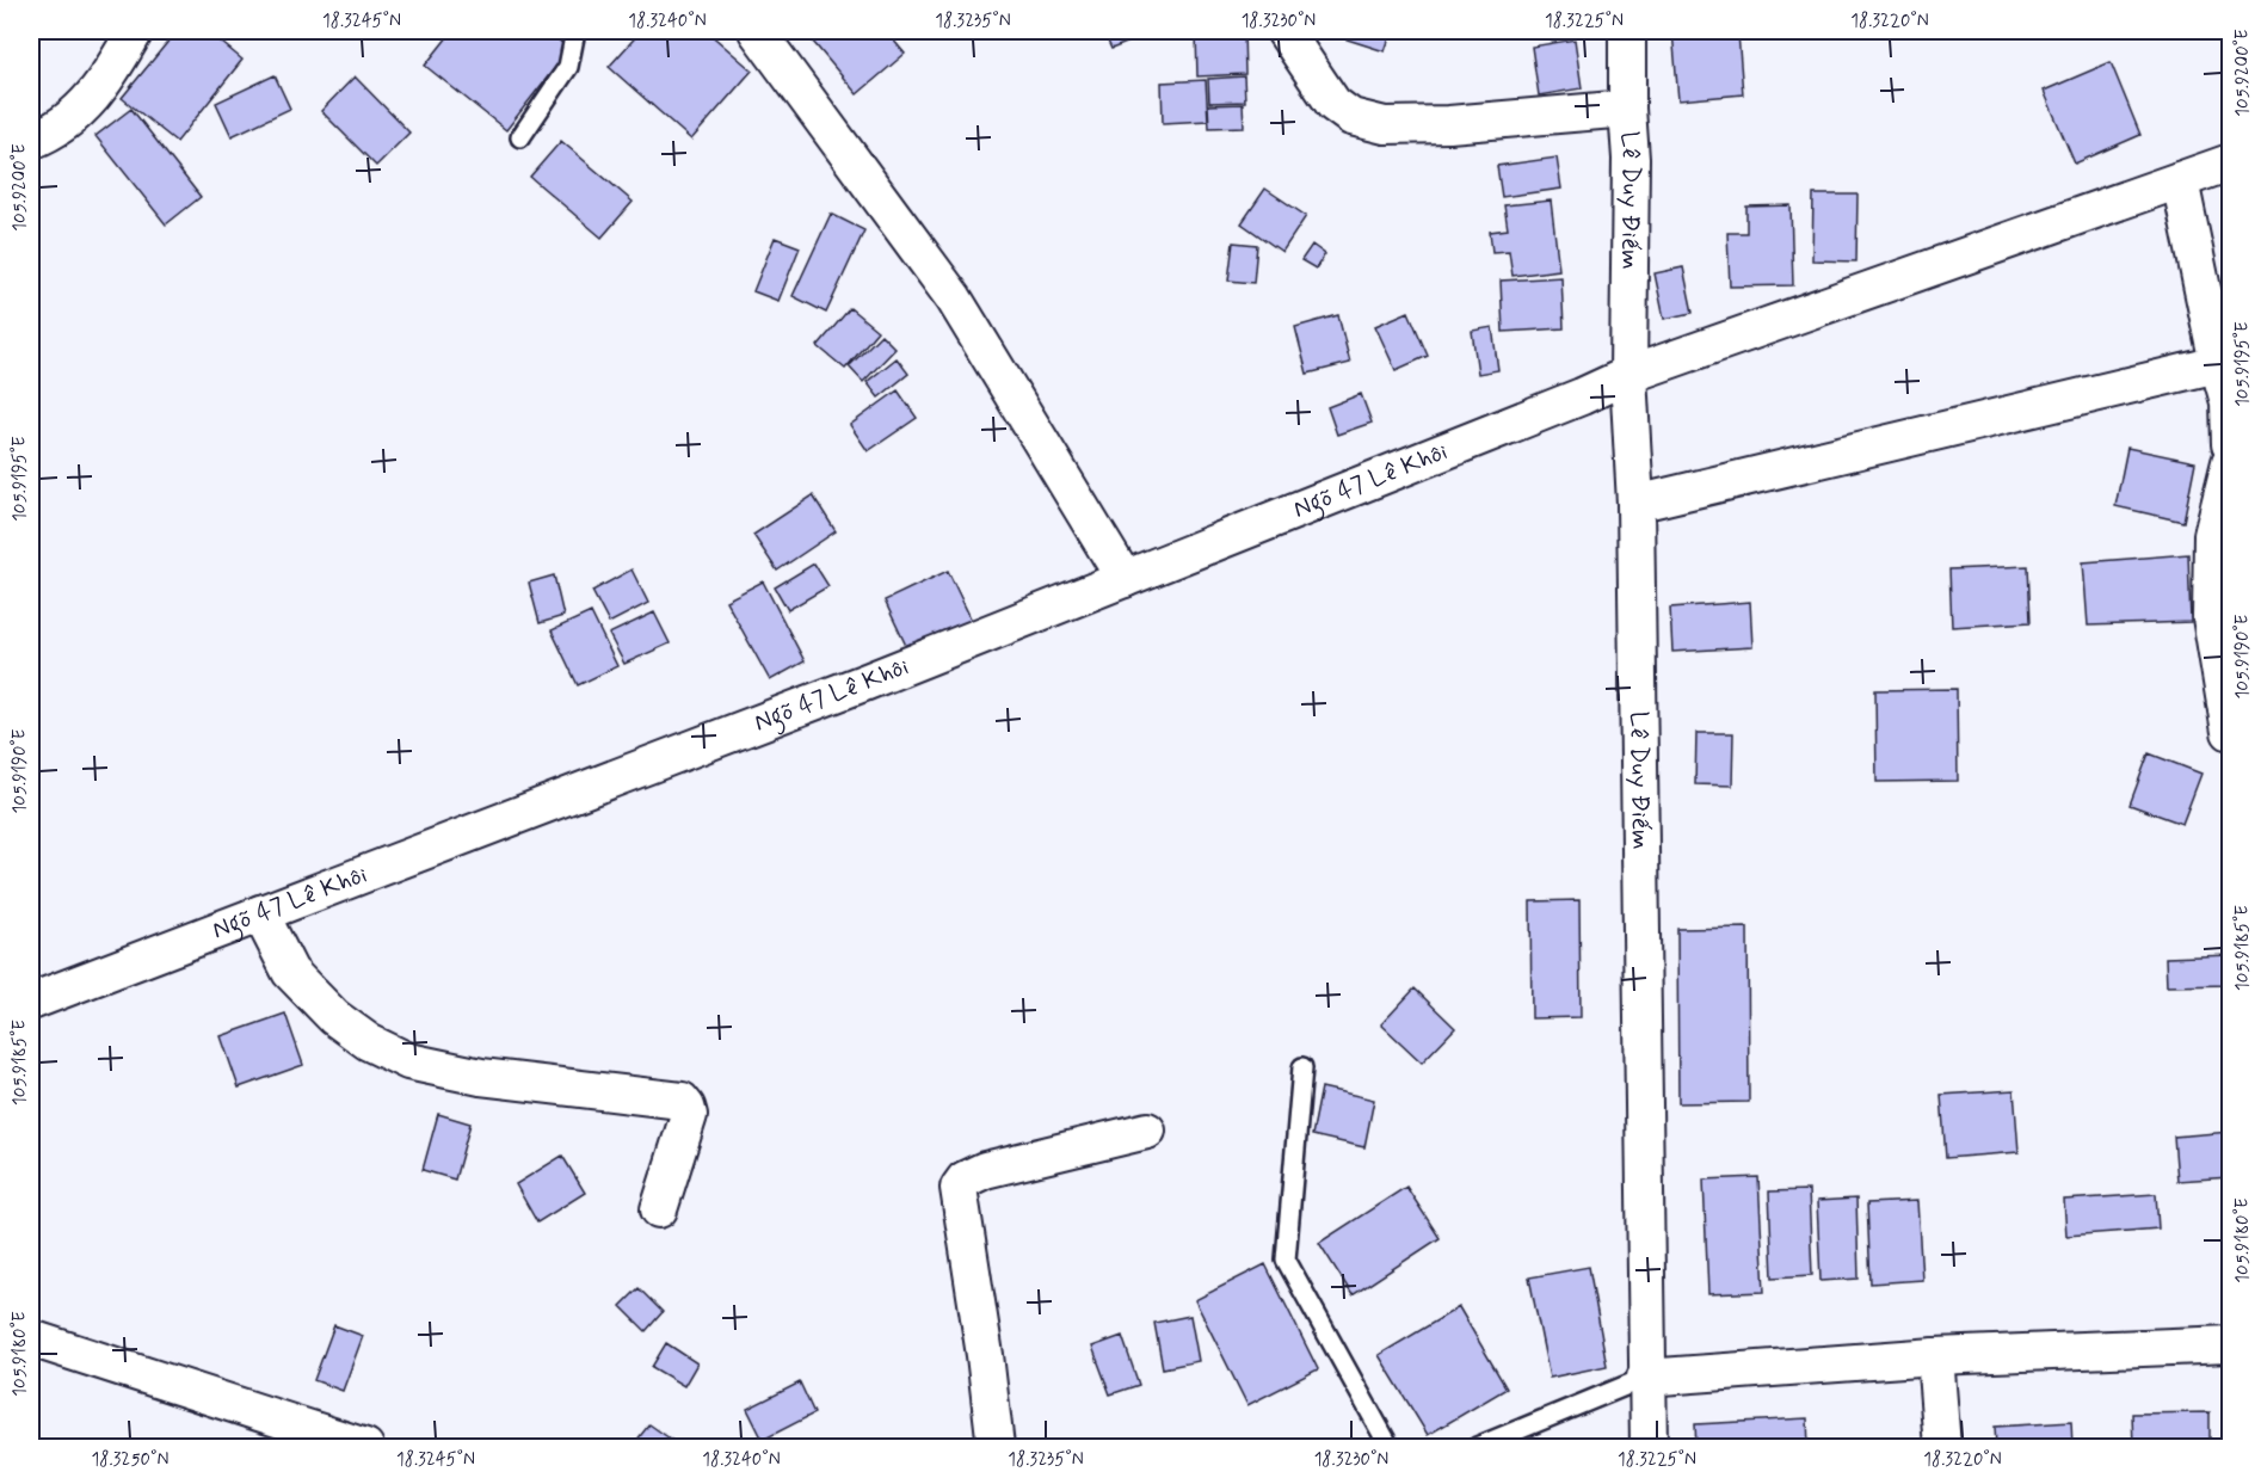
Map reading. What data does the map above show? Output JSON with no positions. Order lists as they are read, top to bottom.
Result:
{
  "streets": {
    "street": ["Lê Duy Điếm", "Ngõ 47 Lê Khôi"]
  },
  "crossings": [
    ["Lê Duy Điếm", "Ngõ 47 Lê Khôi"]
  ],
  "coordinates": [
    "18.3245°N",
    "18.3240°N",
    "18.3235°N",
    "18.3230°N",
    "18.3225°N",
    "18.3220°N",
    "105.9200°E",
    "105.9195°E",
    "105.9190°E",
    "105.9185°E",
    "105.9180°E",
    "18.3250°N"
  ]
}
